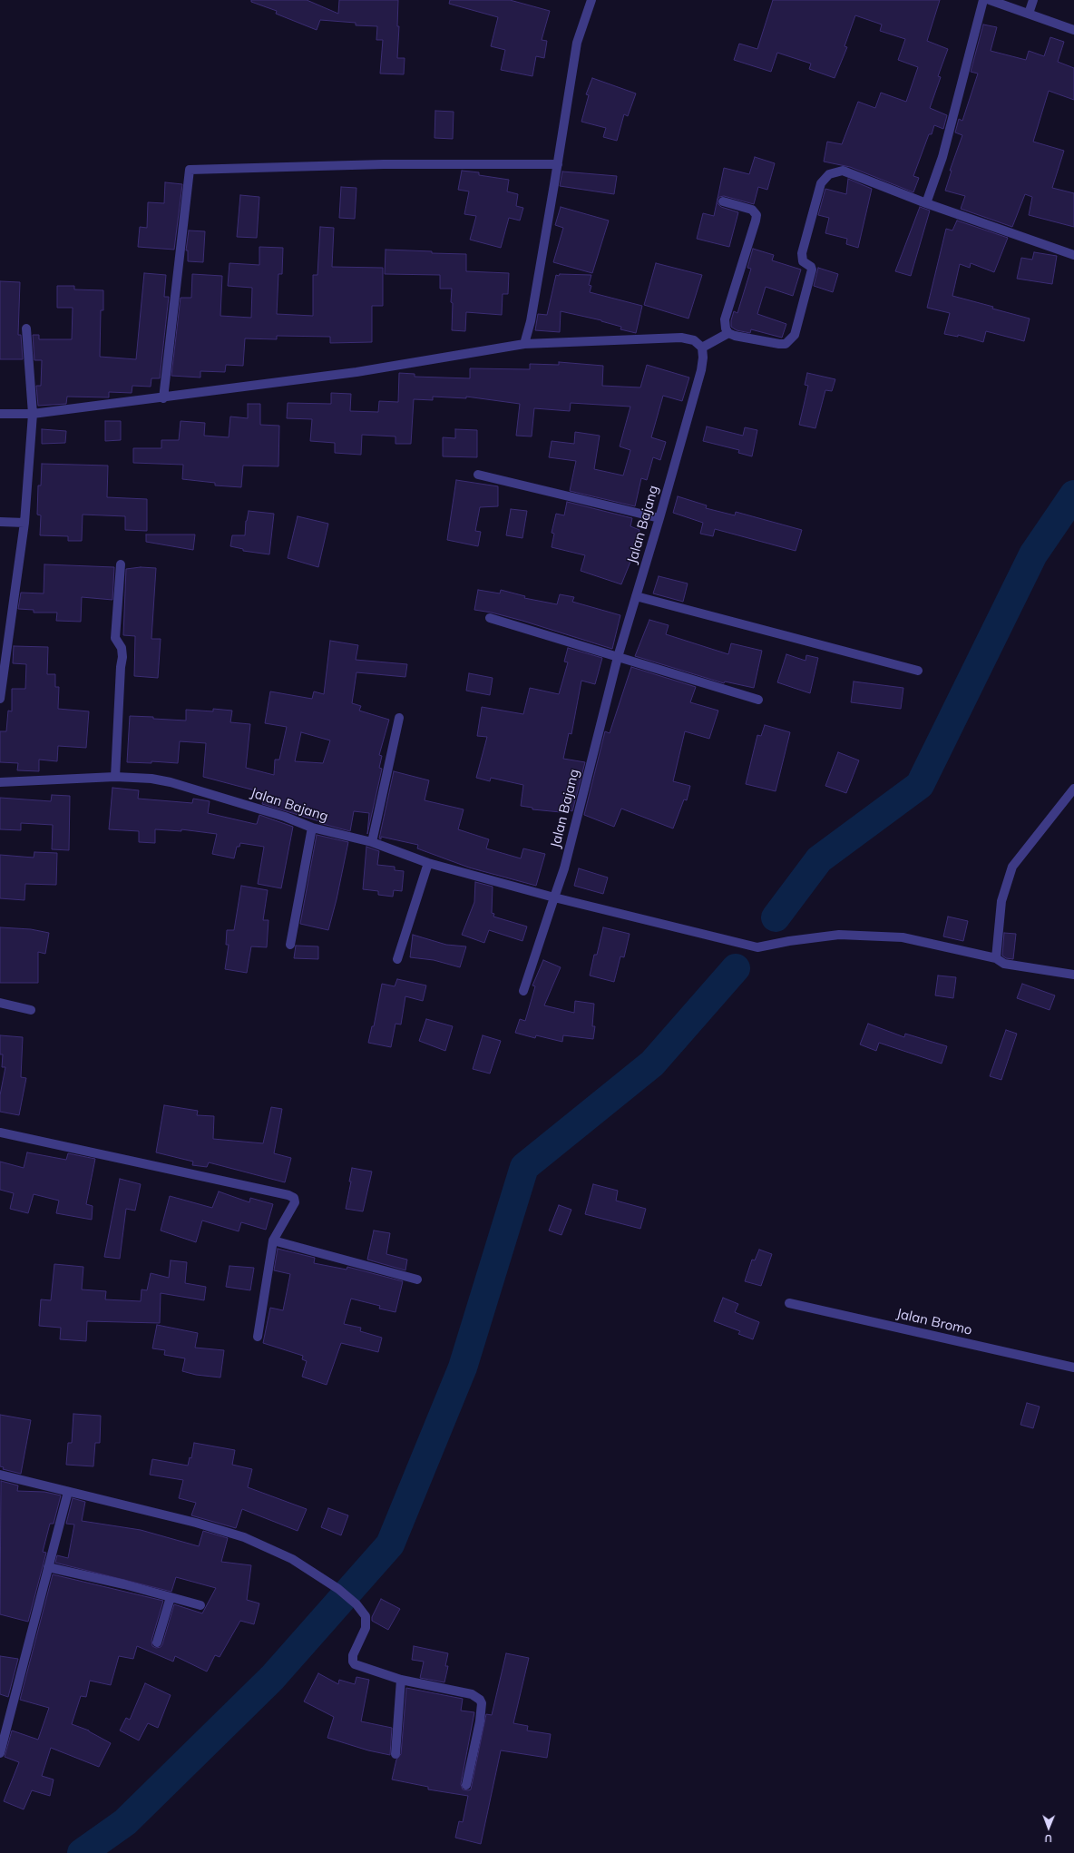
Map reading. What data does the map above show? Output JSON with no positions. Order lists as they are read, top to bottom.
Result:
{
  "streets": {
    "street": ["Jalan Bajang", "Jalan Bromo"]
  },
  "north": "bottom"
}
